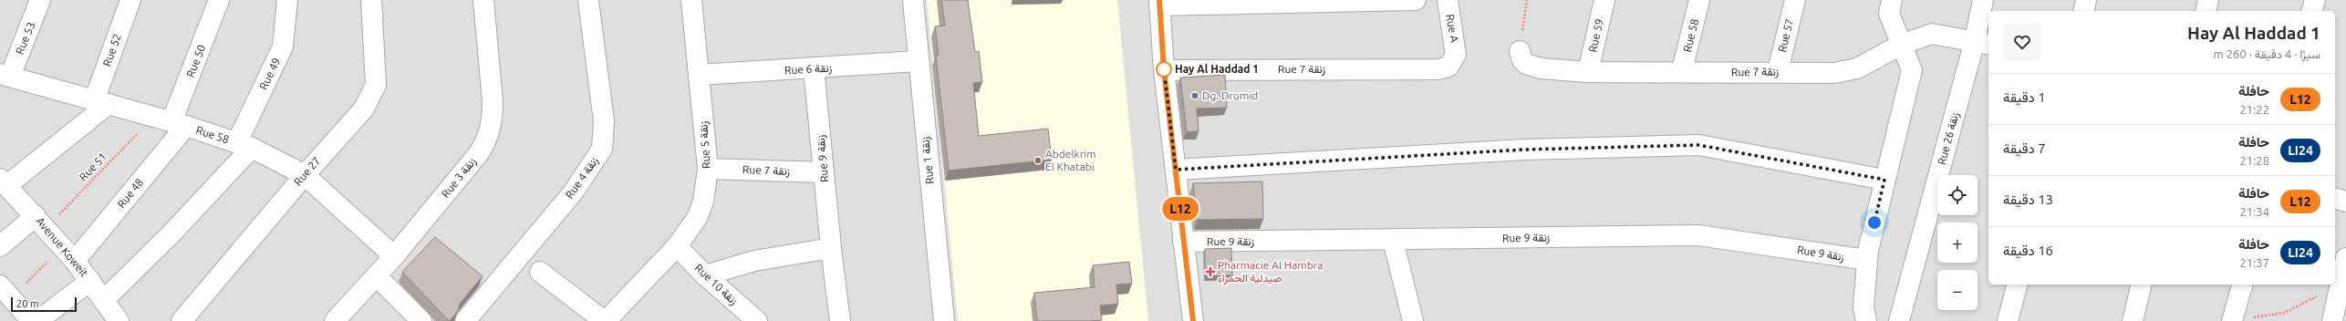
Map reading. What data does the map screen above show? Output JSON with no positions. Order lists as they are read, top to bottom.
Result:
{
  "streets": {
    "street": [
      "Rue A",
      "Rue 59",
      "Rue 58",
      "Rue 57",
      "Rue 53",
      "Rue 52",
      "Rue 50",
      "Rue 6 زنقة",
      "Rue 7 زنقة",
      "Rue 49",
      "Rue 26 زنقة",
      "Rue 5 زنقة",
      "Rue 9 زنقة",
      "Rue 1 زنقة",
      "Rue 27",
      "Rue 3 زنقة",
      "Rue 4 زنقة",
      "Rue 48",
      "Avenue Koweit",
      "Rue 10 زنقة"
    ],
    "path": ["Rue 51"]
  },
  "crossings": [
    ["Rue A", "Rue 7 زنقة"],
    ["Rue 59", "Rue 7 زنقة"],
    ["Rue 58", "Rue 53"],
    ["Rue 58", "Rue 52"],
    ["Rue 58", "Rue 50"],
    ["Rue 58", "Rue 7 زنقة"],
    ["Rue 58", "Rue 49"],
    ["Rue 58", "Rue 51"],
    ["Rue 58", "Rue 27"],
    ["Rue 58", "Rue 3 زنقة"],
    ["Rue 58", "Rue 48"],
    ["Rue 57", "Rue 7 زنقة"],
    ["Rue 50", "Rue 48"],
    ["Rue 6 زنقة", "Rue 5 زنقة"],
    ["Rue 6 زنقة", "Rue 9 زنقة"],
    ["Rue 6 زنقة", "Rue 1 زنقة"],
    ["Rue 7 زنقة", "Rue 26 زنقة"],
    ["Rue 7 زنقة", "Rue 5 زنقة"],
    ["Rue 7 زنقة", "Rue 9 زنقة"],
    ["Rue 49", "Avenue Koweit"],
    ["Rue 5 زنقة", "Rue 10 زنقة"],
    ["Rue 51", "Avenue Koweit"],
    ["Rue 48", "Avenue Koweit"]
  ],
  "places": {
    "other": ["Hay Al Haddad 1", "Dg. Dromid", "Abdelkrim El Khatabi"],
    "health": ["Pharmacie Al Hambra صيدلية الحمراء"]
  },
  "lines": ["bus line L12"],
  "scale_bar": "20 m",
  "page": {
    "on_map": "L12",
    "heading": ["Hay Al Haddad 1", "سيرًا · 4 دقيقة · 260 m"],
    "list": [
      {
        "mark": "L12",
        "name": "حافلة",
        "note": "21:22",
        "value": "1 دقيقة"
      },
      {
        "mark": "LI24",
        "name": "حافلة",
        "note": "21:28",
        "value": "7 دقيقة"
      },
      {
        "mark": "L12",
        "name": "حافلة",
        "note": "21:34",
        "value": "13 دقيقة"
      },
      {
        "mark": "LI24",
        "name": "حافلة",
        "note": "21:37",
        "value": "16 دقيقة"
      }
    ],
    "map_buttons": ["+", "−"],
    "scale": "20 m"
  }
}
